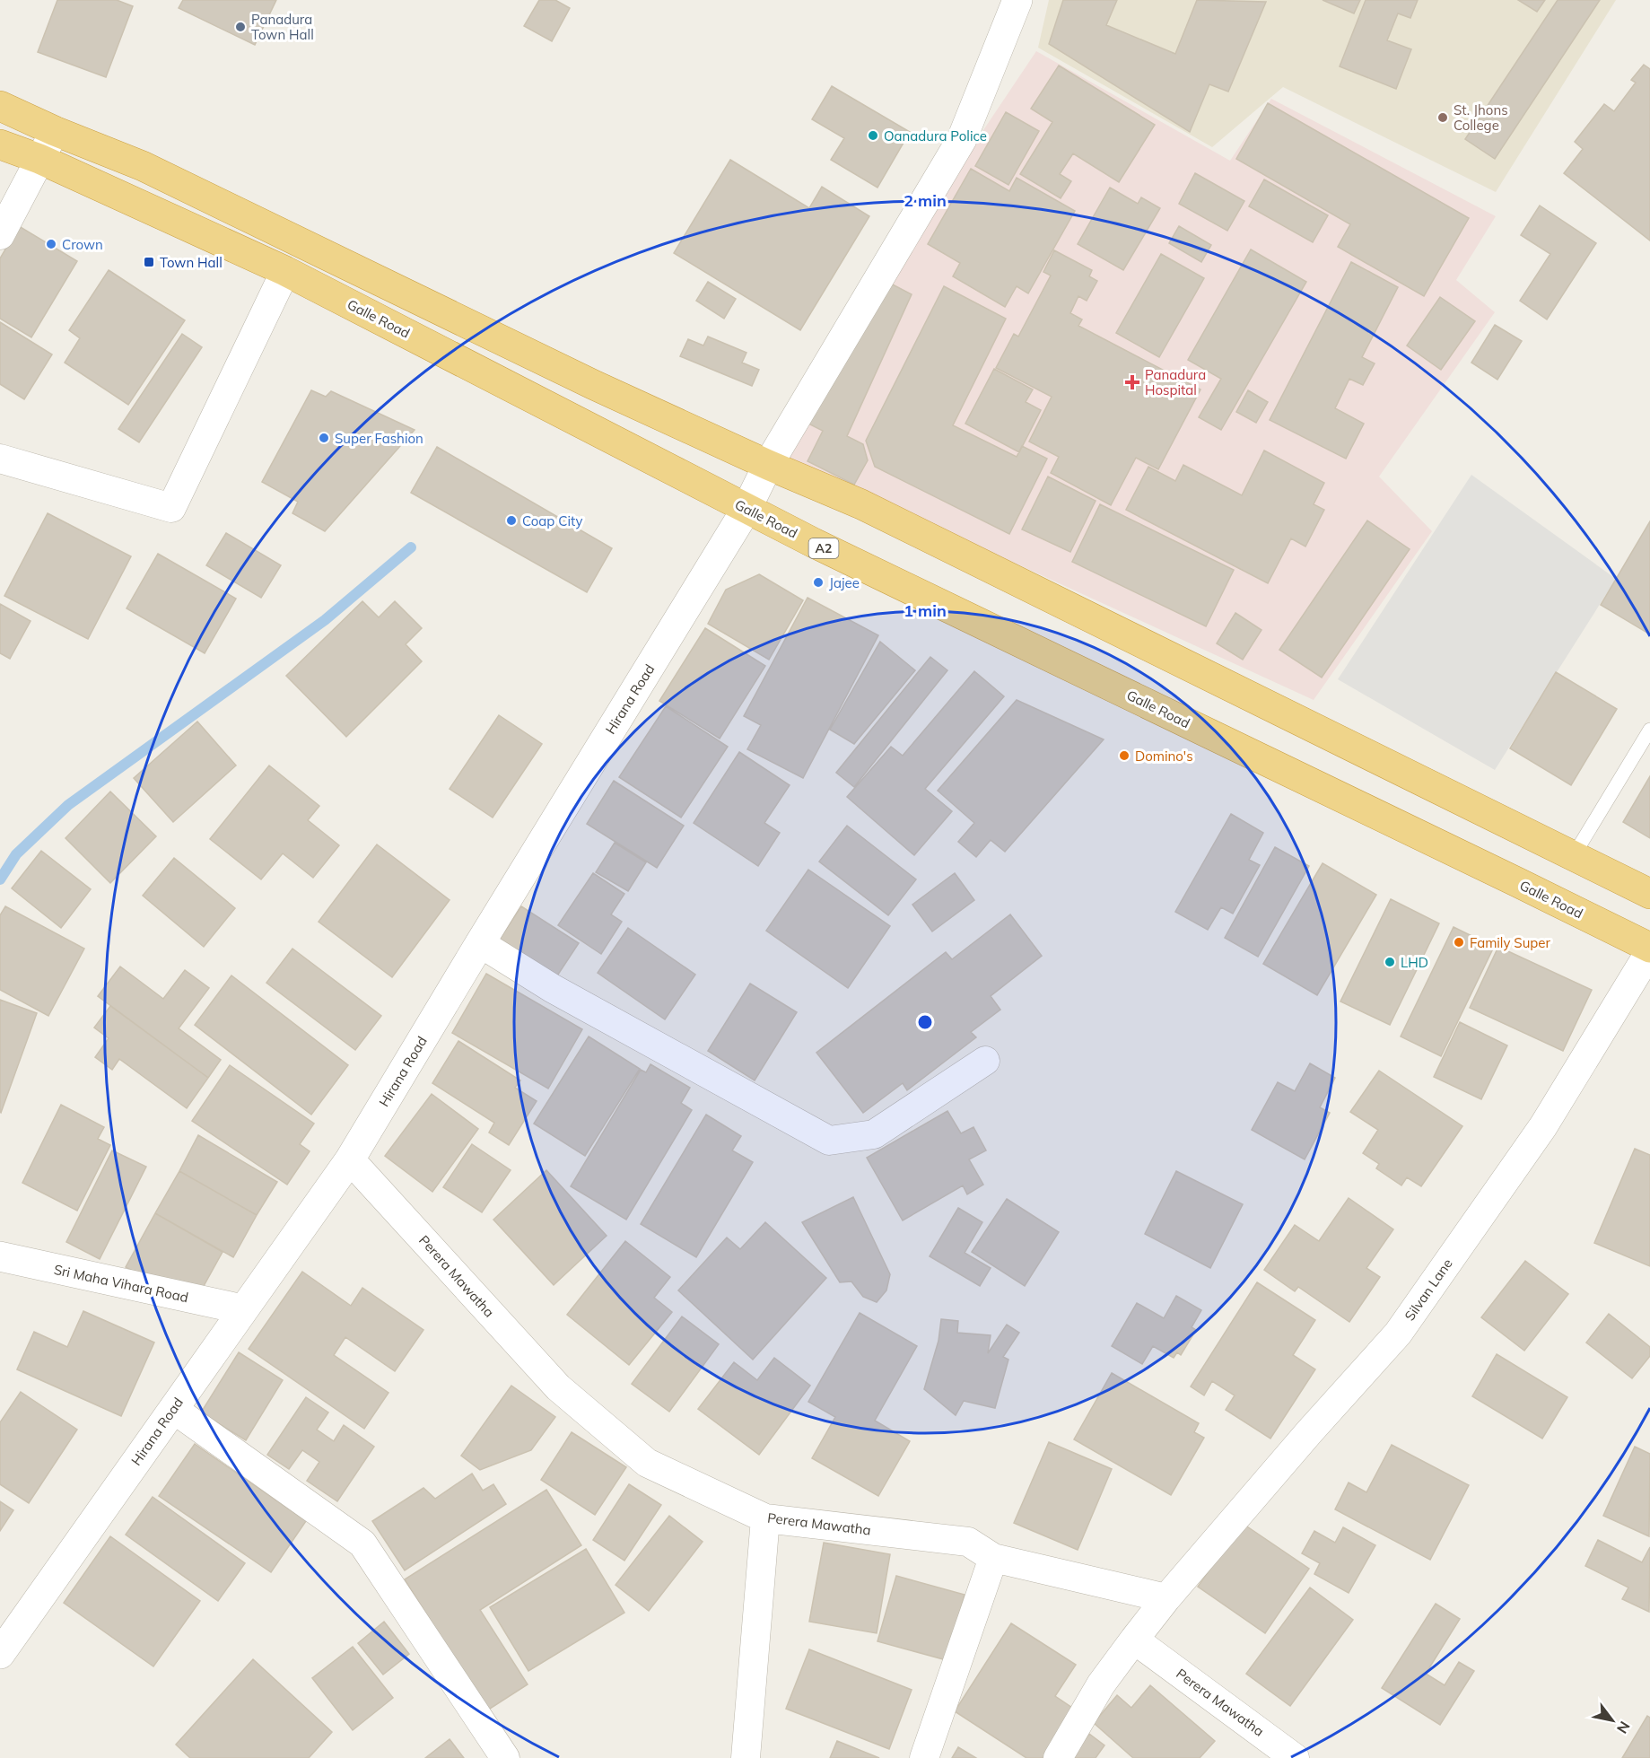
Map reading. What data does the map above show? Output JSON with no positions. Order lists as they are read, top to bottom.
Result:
{
  "streets": {
    "highway": ["Galle Road", "A2"],
    "street": [
      "Hirana Road",
      "Perera Mawatha",
      "Sri Maha Vihara Road",
      "Silvan Lane"
    ]
  },
  "crossings": [
    ["Galle Road", "Hirana Road"],
    ["Galle Road", "Silvan Lane"],
    ["Hirana Road", "Perera Mawatha"],
    ["Hirana Road", "Sri Maha Vihara Road"],
    ["Perera Mawatha", "Silvan Lane"]
  ],
  "places": {
    "other": [
      "Panadura Town Hall",
      "St. Jhons College",
      "Oanadura Police",
      "Crown",
      "Super Fashion",
      "Coap City",
      "Jajee",
      "Domino's",
      "Family Super",
      "LHD"
    ],
    "transit": ["Town Hall"],
    "health": ["Panadura Hospital"]
  },
  "north": "bottom right",
  "rings": ["2 min", "1 min"]
}
